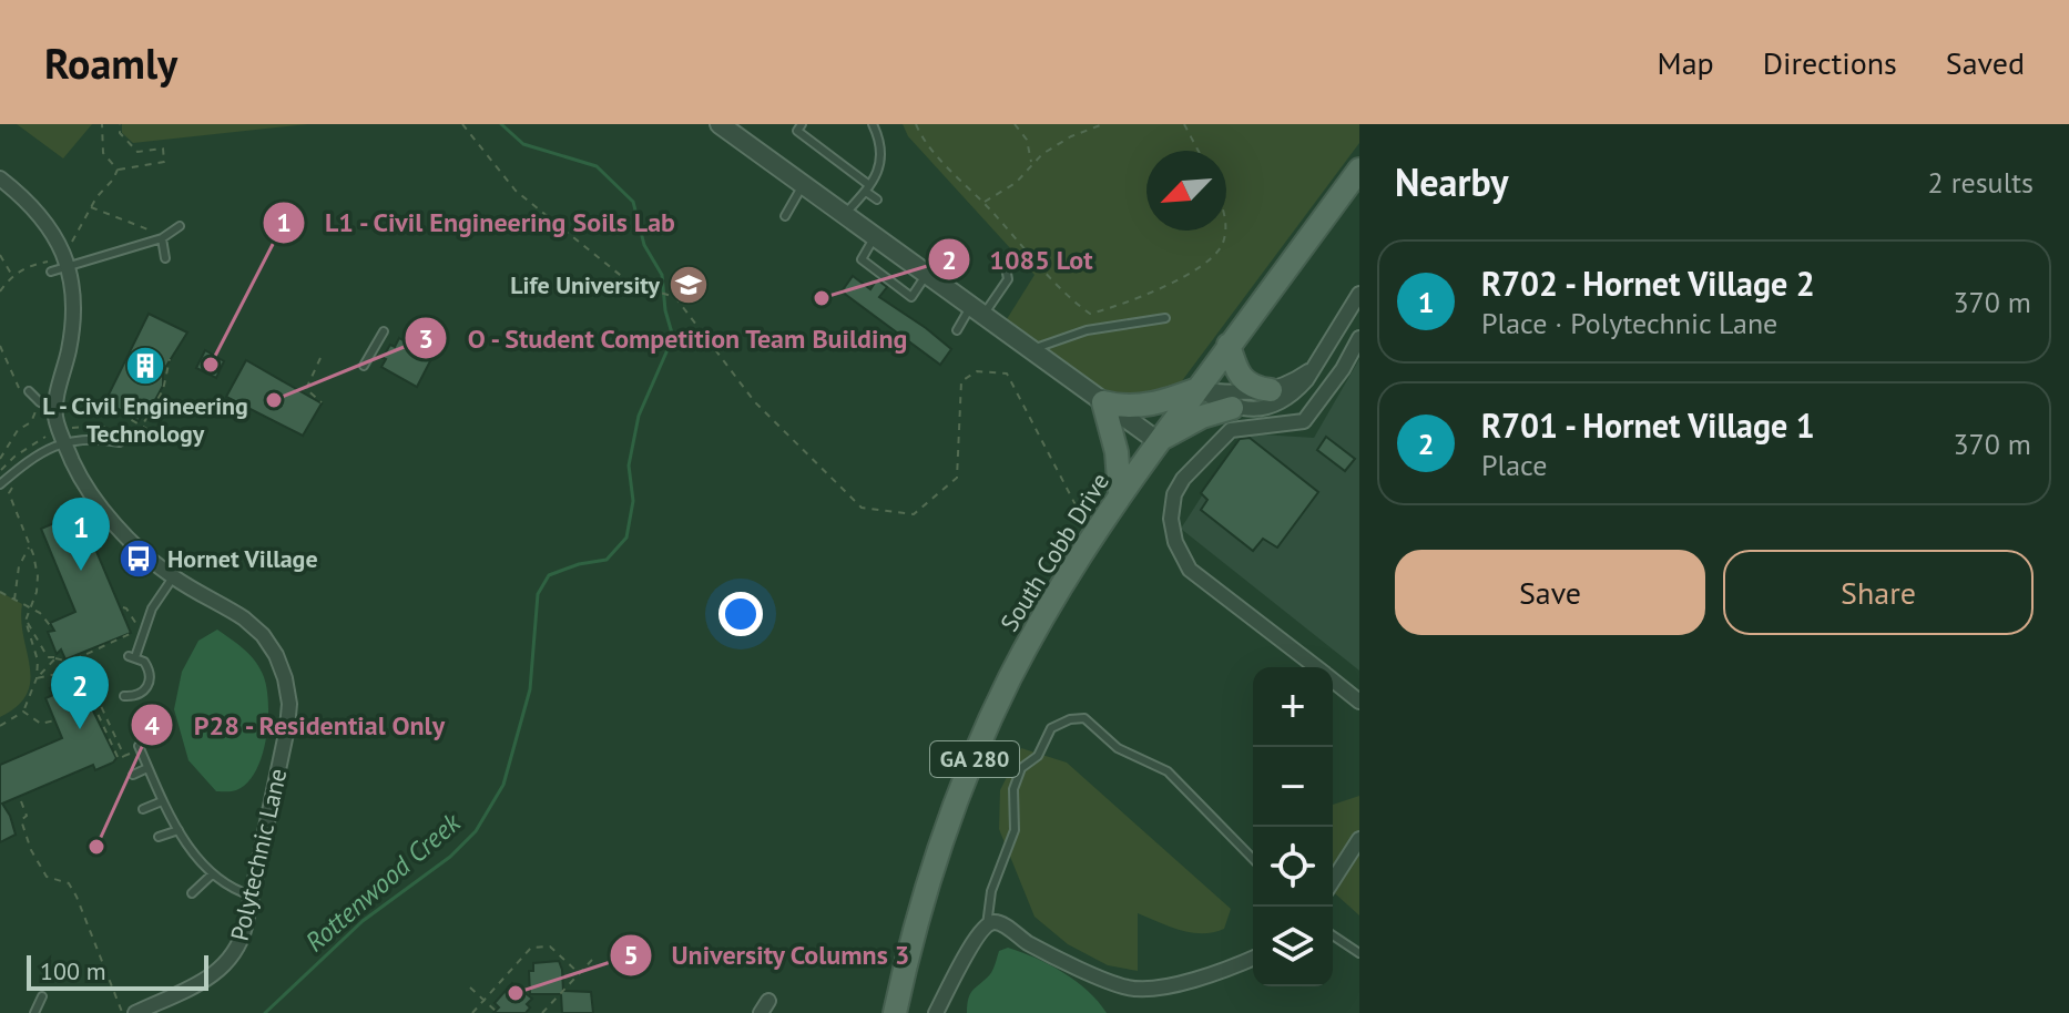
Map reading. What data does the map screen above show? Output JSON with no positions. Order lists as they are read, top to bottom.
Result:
{
  "streets": {
    "main road": ["South Cobb Drive", "GA 280"],
    "street": ["Polytechnic Lane"]
  },
  "water": ["Rottenwood Creek"],
  "places": {
    "school or university": ["Life University"],
    "other": [
      "1085 Lot",
      "L1 - Civil Engineering Soils Lab",
      "O - Student Competition Team Building",
      "P28 - Residential Only",
      "University Columns 3"
    ],
    "building": ["L - Civil Engineering Technology"],
    "bus stop": ["Hornet Village"]
  },
  "scale_bar": "100 m",
  "north": "bottom left",
  "page": {
    "header": "Roamly",
    "nav": ["Map", "Directions", "Saved"],
    "heading": ["Nearby", "2 results"],
    "list": [
      {
        "mark": "1",
        "name": "R702 - Hornet Village 2",
        "note": "Place · Polytechnic Lane",
        "value": "370 m"
      },
      {
        "mark": "2",
        "name": "R701 - Hornet Village 1",
        "note": "Place",
        "value": "370 m"
      }
    ],
    "pins": ["1", "2"],
    "buttons": ["Save", "Share"],
    "map_buttons": ["+", "−"],
    "scale": "100 m"
  }
}
